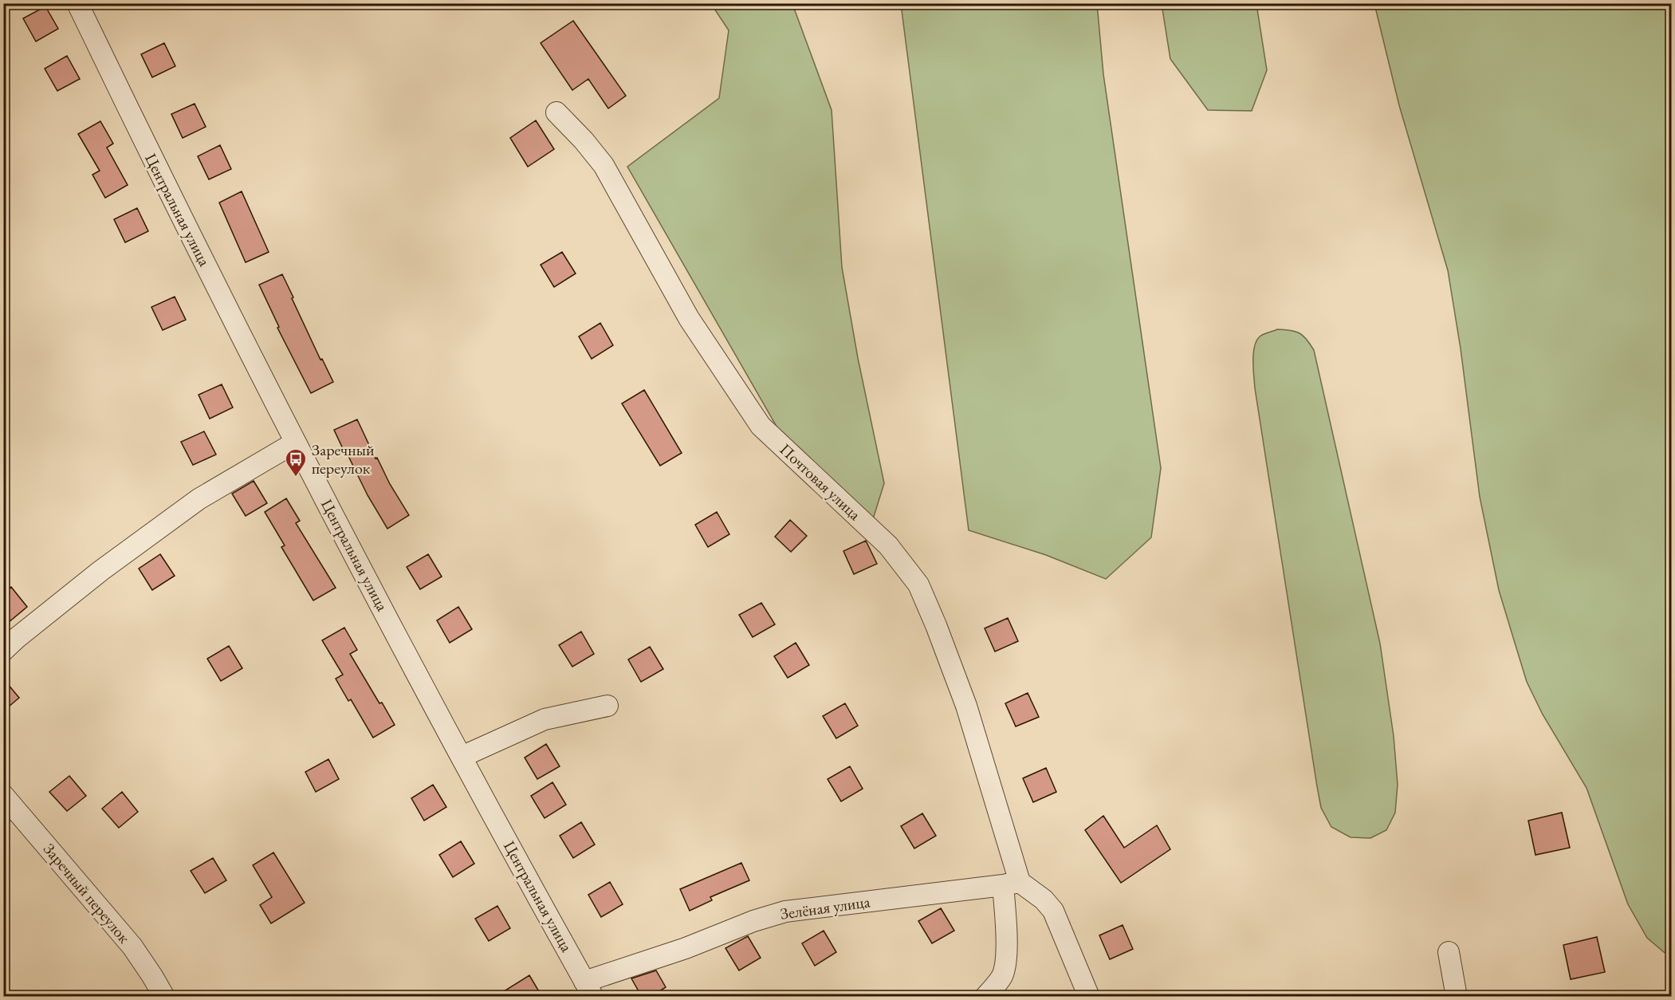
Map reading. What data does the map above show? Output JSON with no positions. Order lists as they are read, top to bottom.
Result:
{
  "streets": {
    "street": [
      "Центральная улица",
      "Почтовая улица",
      "Заречный переулок",
      "Зелёная улица"
    ]
  },
  "crossings": [
    ["Центральная улица", "Зелёная улица"],
    ["Почтовая улица", "Зелёная улица"]
  ],
  "places": {
    "bus stop": ["Заречный переулок"]
  }
}
